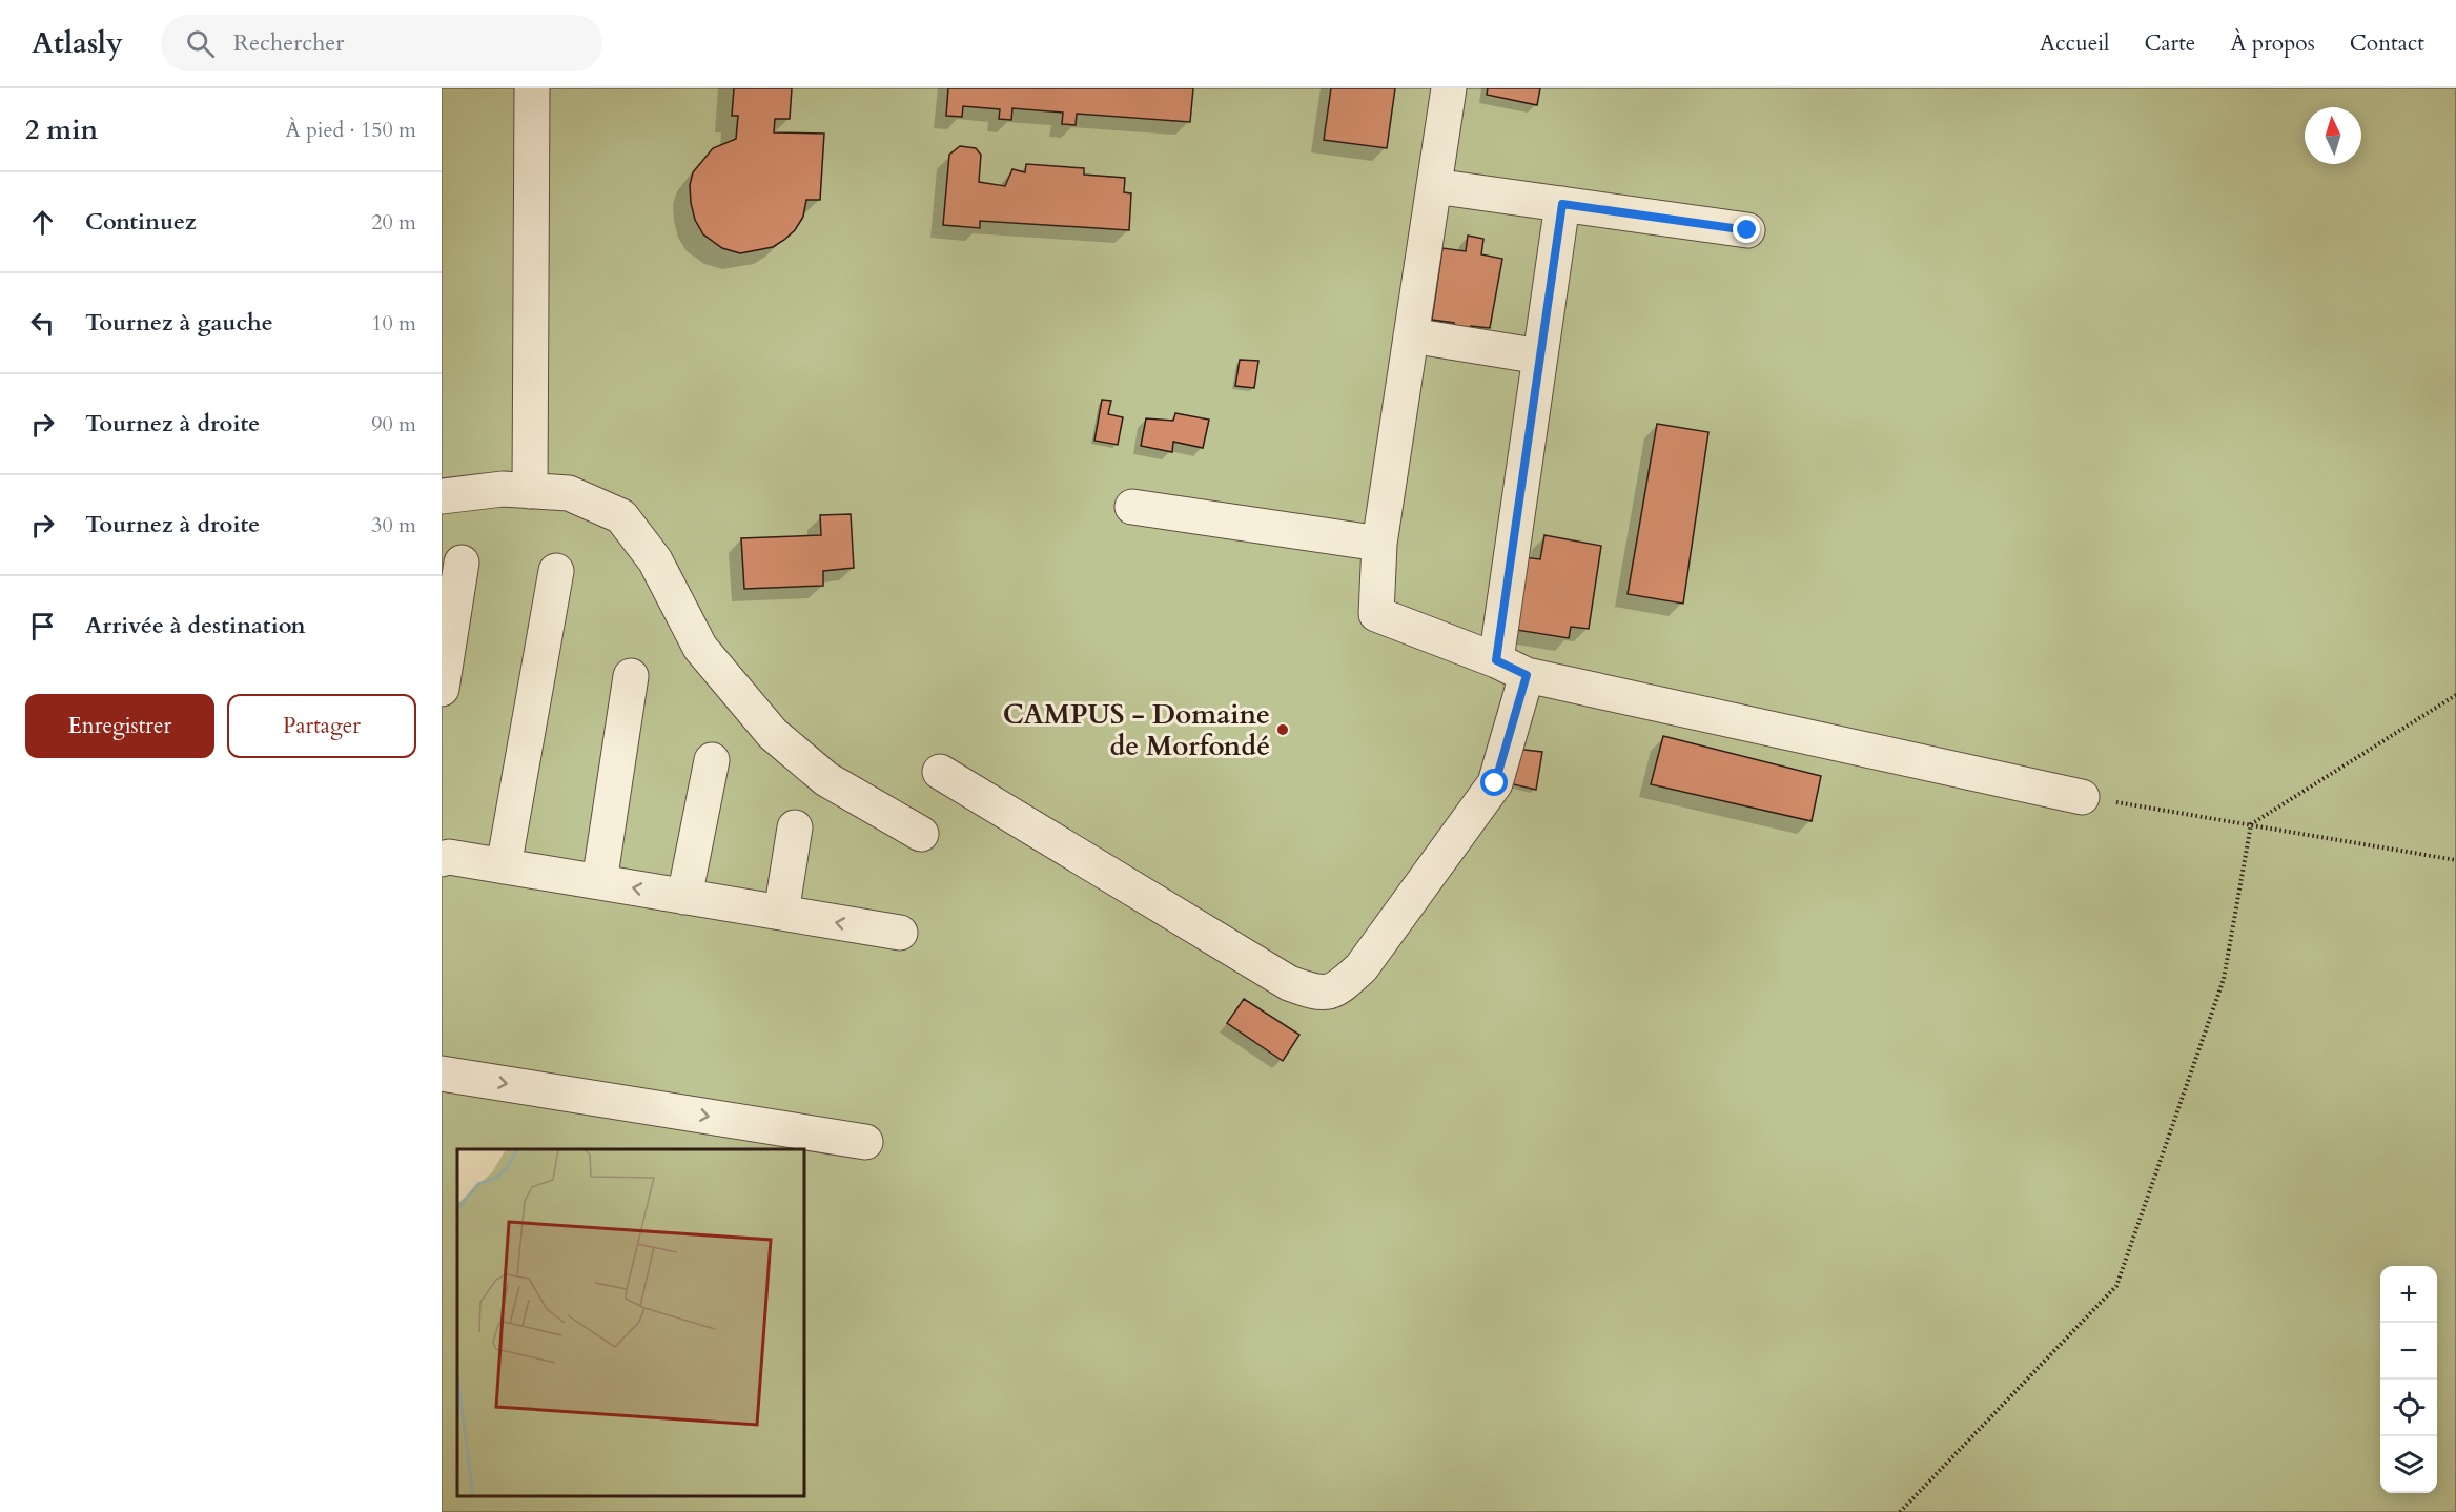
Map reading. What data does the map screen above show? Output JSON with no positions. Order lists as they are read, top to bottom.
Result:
{
  "places": ["CAMPUS - Domaine de Morfondé"],
  "north": "top",
  "page": {
    "header": "Atlasly",
    "search": "Rechercher",
    "nav": [
      "Accueil",
      "Carte",
      "À propos",
      "Contact"
    ],
    "heading": ["2 min", "À pied · 150 m"],
    "list": [
      ["Continuez", "20 m"],
      ["Tournez à gauche", "10 m"],
      ["Tournez à droite", "90 m"],
      ["Tournez à droite", "30 m"],
      "Arrivée à destination"
    ],
    "buttons": ["Enregistrer", "Partager"],
    "map_buttons": ["+", "−"]
  }
}
